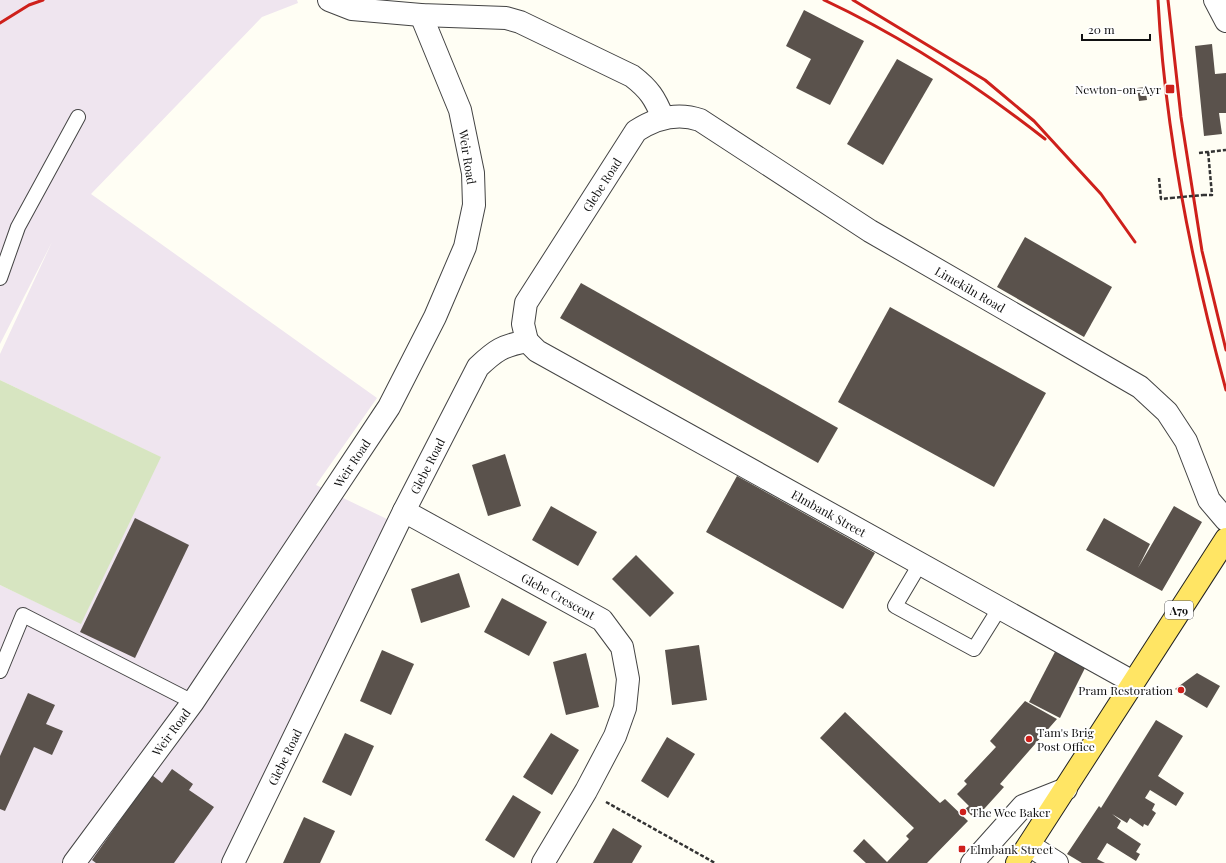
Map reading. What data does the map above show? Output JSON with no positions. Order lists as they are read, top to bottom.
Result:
{
  "streets": {
    "main road": ["A79"],
    "street": [
      "Weir Road",
      "Glebe Road",
      "Limekiln Road",
      "Elmbank Street",
      "Glebe Crescent"
    ]
  },
  "crossings": [
    ["Glebe Road", "Limekiln Road"],
    ["Glebe Road", "Elmbank Street"],
    ["Glebe Road", "Glebe Crescent"],
    ["Elmbank Street", "A79"]
  ],
  "places": {
    "transit": ["Newton-on-Ayr", "Elmbank Street"],
    "other": ["Pram Restoration", "Tam's Brig Post Office", "The Wee Baker"]
  },
  "scale_bar": "20 m"
}
